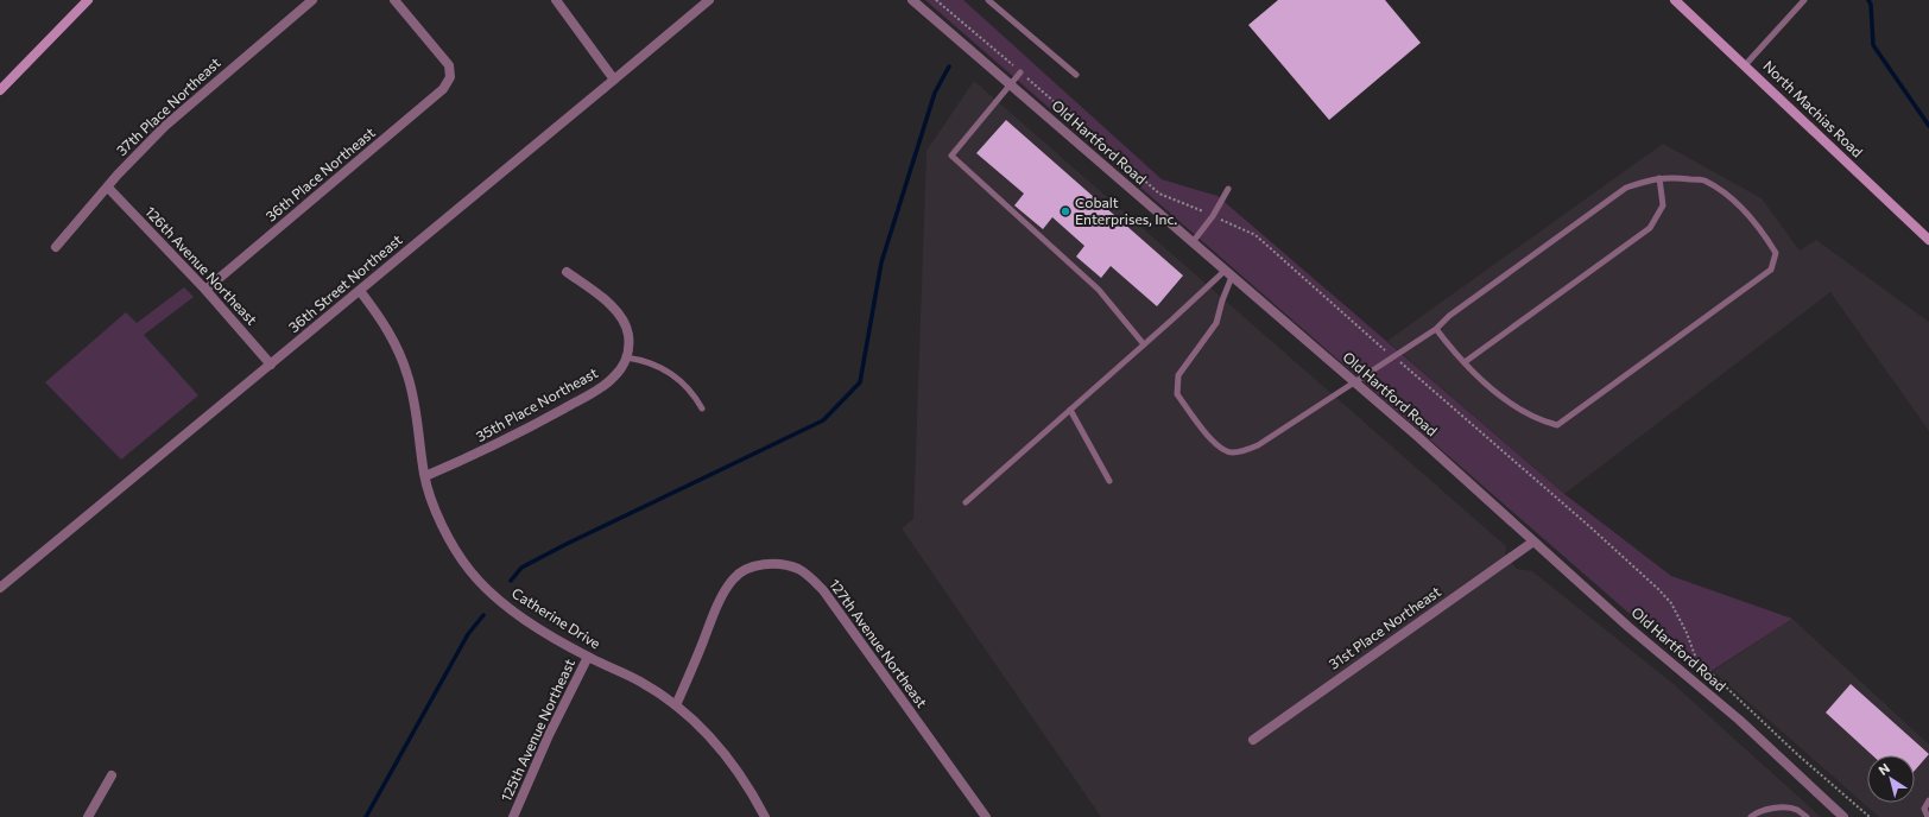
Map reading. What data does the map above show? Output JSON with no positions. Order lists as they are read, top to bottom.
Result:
{
  "streets": {
    "main road": ["North Machias Road"],
    "street": [
      "37th Place Northeast",
      "Old Hartford Road",
      "36th Place Northeast",
      "126th Avenue Northeast",
      "36th Street Northeast",
      "35th Place Northeast",
      "Catherine Drive",
      "31st Place Northeast",
      "127th Avenue Northeast",
      "125th Avenue Northeast"
    ]
  },
  "crossings": [
    ["37th Place Northeast", "126th Avenue Northeast"],
    ["Old Hartford Road", "31st Place Northeast"],
    ["36th Place Northeast", "126th Avenue Northeast"],
    ["126th Avenue Northeast", "36th Street Northeast"],
    ["36th Street Northeast", "Catherine Drive"],
    ["35th Place Northeast", "Catherine Drive"],
    ["Catherine Drive", "127th Avenue Northeast"],
    ["Catherine Drive", "125th Avenue Northeast"]
  ],
  "places": ["Cobalt Enterprises, Inc."],
  "north": "top left"
}
